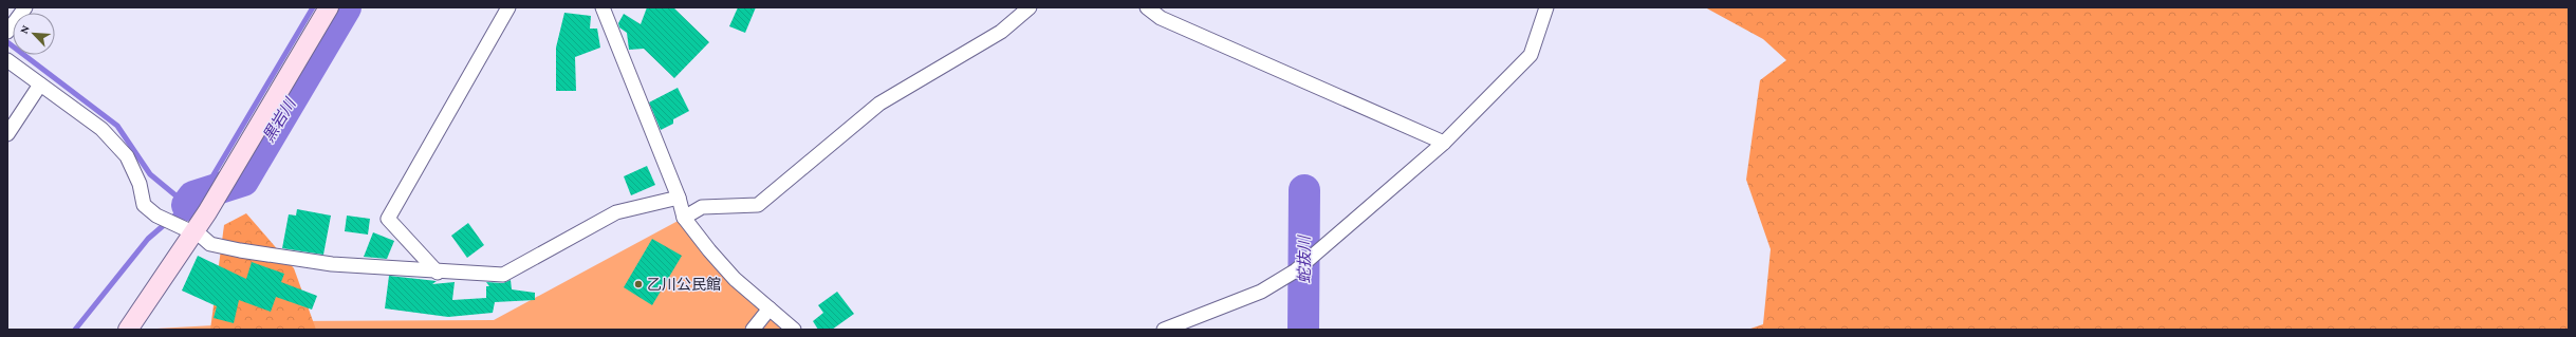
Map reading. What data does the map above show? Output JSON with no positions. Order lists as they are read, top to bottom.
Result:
{
  "water": ["黒岩川", "蛇抜川"],
  "places": ["乙川公民館"],
  "north": "top left"
}
